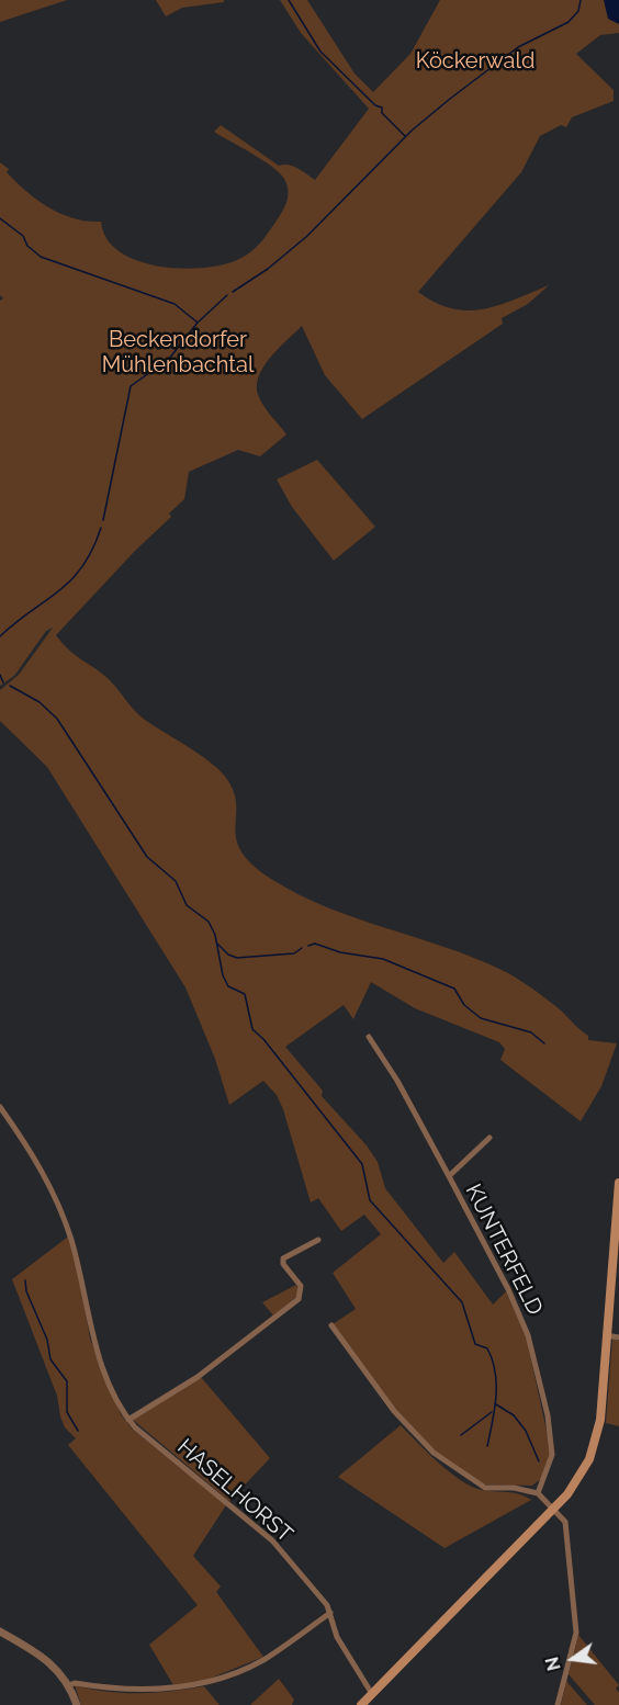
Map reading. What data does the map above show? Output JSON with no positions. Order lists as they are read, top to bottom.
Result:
{
  "streets": {
    "street": ["KUNTERFELD", "HASELHORST"]
  },
  "parks": ["Köckerwald", "Beckendorfer Mühlenbachtal"],
  "north": "left"
}
